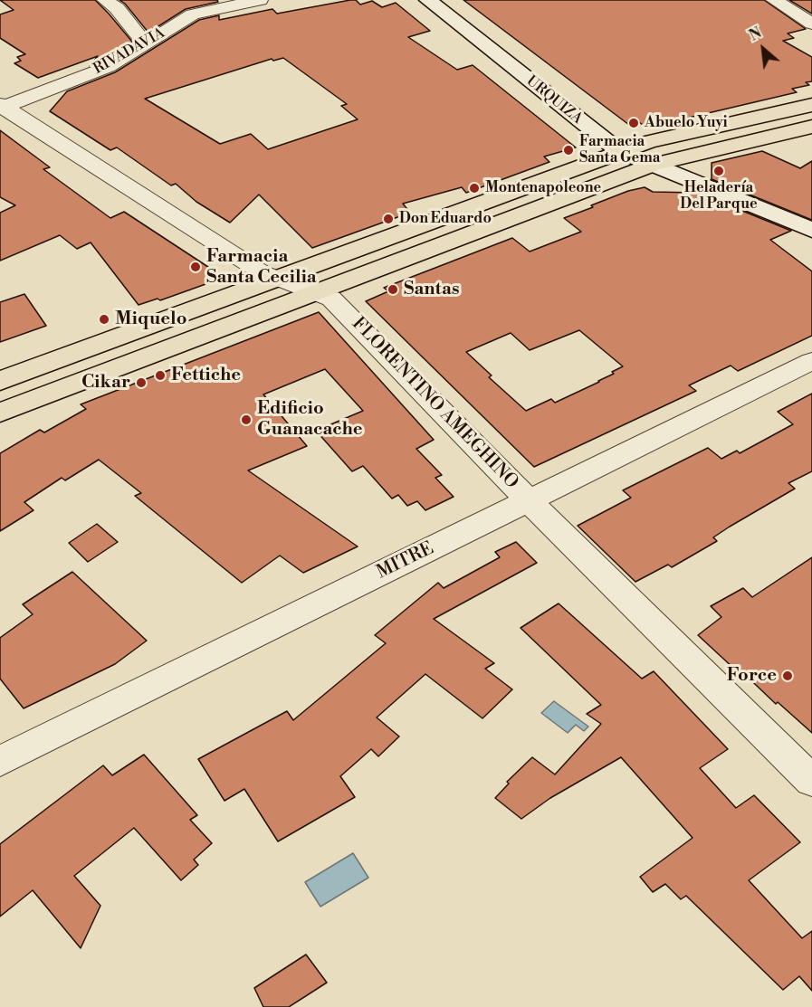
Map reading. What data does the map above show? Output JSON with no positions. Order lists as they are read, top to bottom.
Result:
{
  "streets": {
    "street": [
      "RIVADAVIA",
      "URQUIZA",
      "FLORENTINO AMEGHINO",
      "MITRE"
    ]
  },
  "crossings": [
    ["RIVADAVIA", "FLORENTINO AMEGHINO"],
    ["FLORENTINO AMEGHINO", "MITRE"]
  ],
  "places": [
    "Abuelo Yuyi",
    "Farmacia Santa Gema",
    "Heladería Del Parque",
    "Montenapoleone",
    "Don Eduardo",
    "Farmacia Santa Cecilia",
    "Santas",
    "Miquelo",
    "Fettiche",
    "Cikar",
    "Edificio Guanacache",
    "Force"
  ],
  "north": "top left"
}
